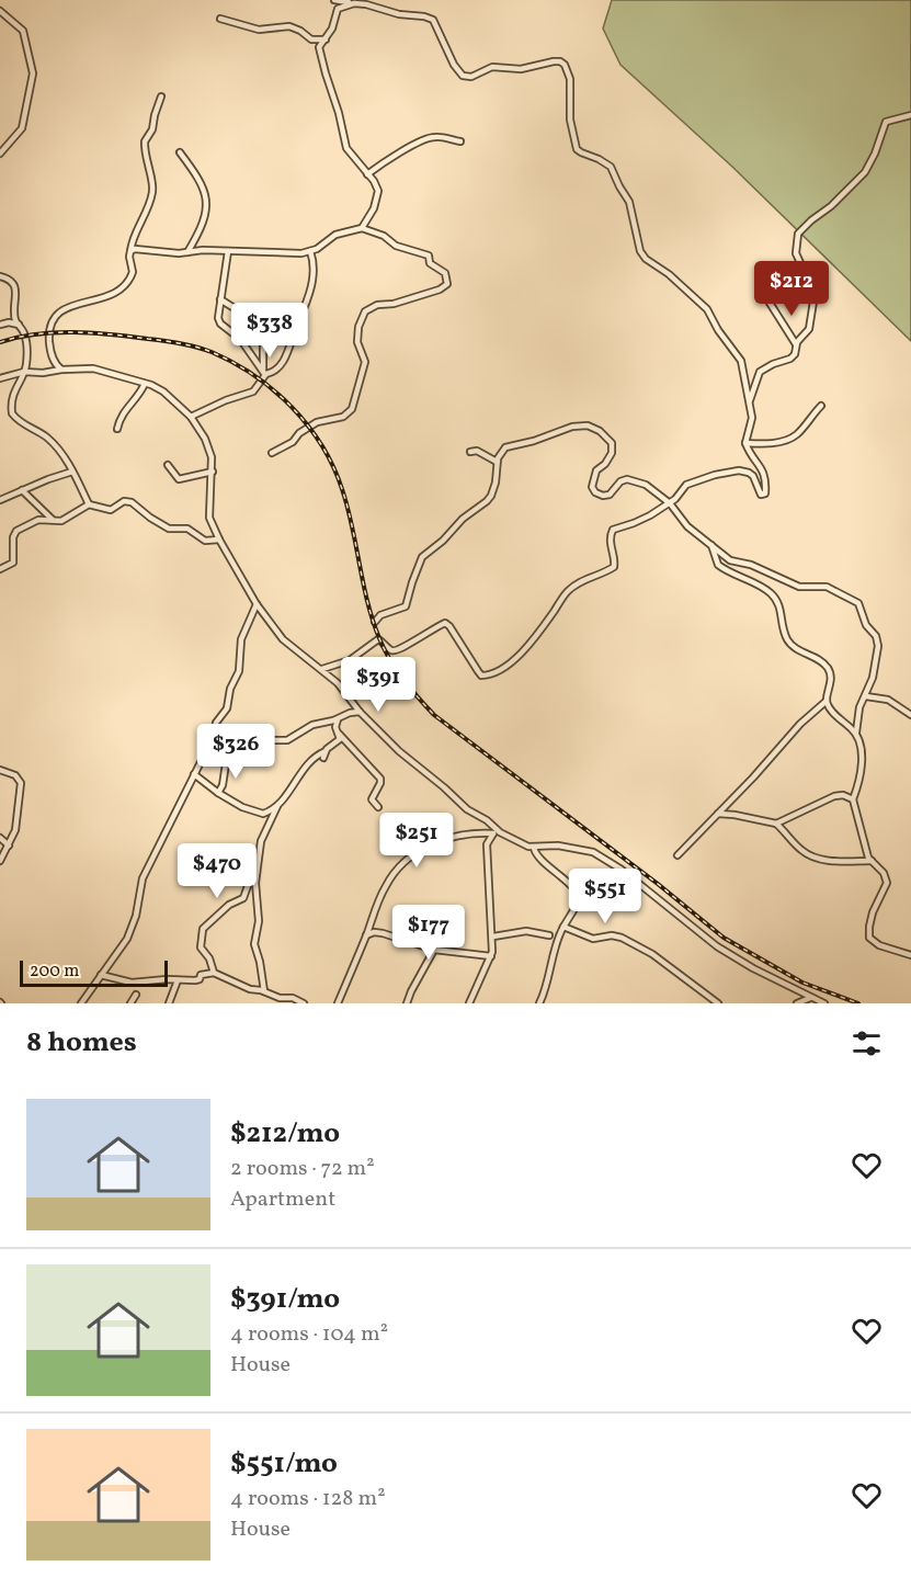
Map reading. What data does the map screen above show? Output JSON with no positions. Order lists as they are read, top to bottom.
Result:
{
  "scale_bar": "200 m",
  "page": {
    "price": [
      "$212",
      "$338",
      "$391",
      "$326",
      "$251",
      "$470",
      "$551",
      "$177"
    ],
    "scale": "200 m",
    "heading": "8 homes",
    "list": [
      {
        "name": "$212/mo",
        "note": "2 rooms · 72 m² · Apartment"
      },
      {
        "name": "$391/mo",
        "note": "4 rooms · 104 m² · House"
      },
      {
        "name": "$551/mo",
        "note": "4 rooms · 128 m² · House"
      }
    ]
  }
}
